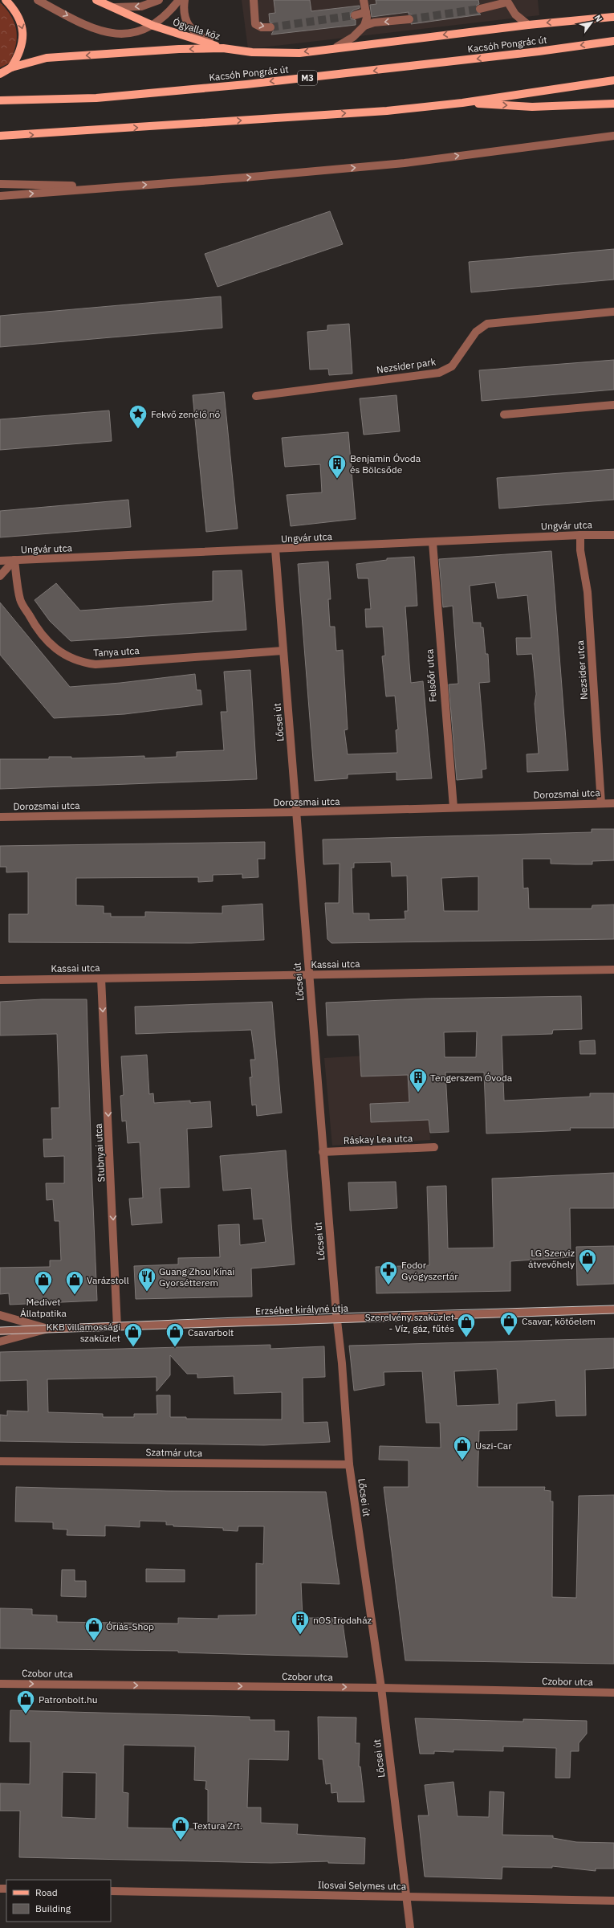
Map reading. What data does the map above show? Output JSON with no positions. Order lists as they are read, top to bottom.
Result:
{
  "streets": {
    "main road": ["Ógyalla köz", "Kacsóh Pongrác út", "M3"],
    "street": [
      "Nezsider park",
      "Ungvár utca",
      "Tanya utca",
      "Nezsider utca",
      "Felsőőr utca",
      "Lőcsei út",
      "Dorozsmai utca",
      "Kassai utca",
      "Ráskay Lea utca",
      "Stubnyai utca",
      "Erzsébet királyné útja",
      "Szatmár utca",
      "Czobor utca",
      "Ilosvai Selymes utca"
    ]
  },
  "crossings": [
    ["Ungvár utca", "Tanya utca"],
    ["Ungvár utca", "Nezsider utca"],
    ["Ungvár utca", "Felsőőr utca"],
    ["Ungvár utca", "Lőcsei út"],
    ["Tanya utca", "Lőcsei út"],
    ["Nezsider utca", "Dorozsmai utca"],
    ["Felsőőr utca", "Dorozsmai utca"],
    ["Lőcsei út", "Dorozsmai utca"],
    ["Lőcsei út", "Kassai utca"],
    ["Lőcsei út", "Ráskay Lea utca"],
    ["Lőcsei út", "Erzsébet királyné útja"],
    ["Lőcsei út", "Szatmár utca"],
    ["Lőcsei út", "Czobor utca"],
    ["Lőcsei út", "Ilosvai Selymes utca"],
    ["Kassai utca", "Stubnyai utca"],
    ["Stubnyai utca", "Erzsébet királyné útja"]
  ],
  "one_way": ["Stubnyai utca", "Czobor utca"],
  "places": {
    "place": ["Fekvő zenélő nő"],
    "building": ["Benjamin Óvoda és Bölcsőde", "Tengerszem Óvoda", "nOS Irodaház"],
    "shop": [
      "LG Szerviz átvevőhely",
      "Medivet Állatpatika",
      "Varázstoll",
      "Csavar, kötőelem",
      "Szerelvény szaküzlet - Víz, gáz, fűtés",
      "KKB villamossági szaküzlet",
      "Csavarbolt",
      "Uszi-Car",
      "Óriás-Shop",
      "Patronbolt.hu",
      "Textura Zrt."
    ],
    "pharmacy": ["Fodor Gyógyszertár"],
    "restaurant": ["Guang Zhou Kínai Gyorsétterem"]
  },
  "legend": ["Road", "Building"],
  "north": "top right"
}
